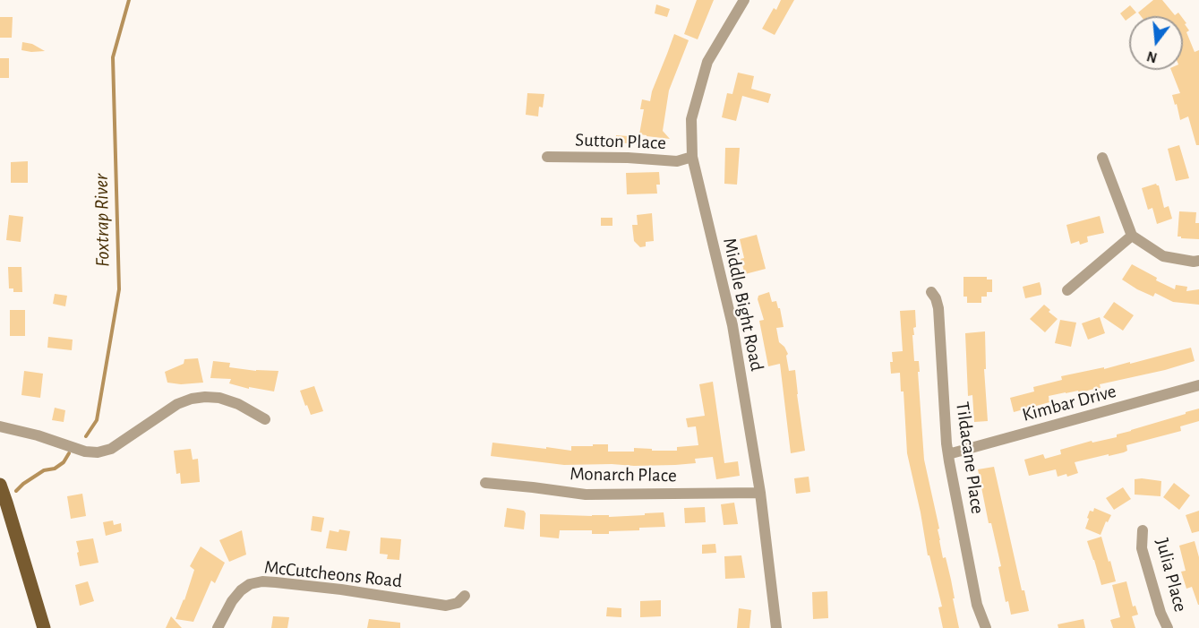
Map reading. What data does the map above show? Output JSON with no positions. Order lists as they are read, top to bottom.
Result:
{
  "streets": {
    "street": [
      "Sutton Place",
      "Middle Bight Road",
      "Kimbar Drive",
      "Tildacane Place",
      "Monarch Place",
      "McCutcheons Road",
      "Julia Place"
    ]
  },
  "crossings": [
    ["Sutton Place", "Middle Bight Road"],
    ["Middle Bight Road", "Monarch Place"],
    ["Kimbar Drive", "Tildacane Place"]
  ],
  "water": ["Foxtrap River"],
  "north": "bottom"
}
